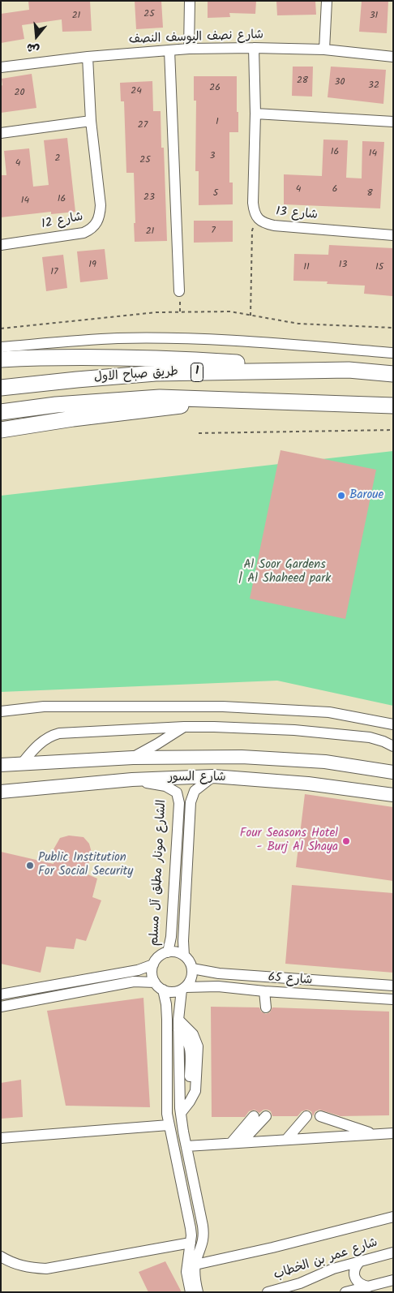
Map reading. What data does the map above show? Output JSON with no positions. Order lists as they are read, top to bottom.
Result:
{
  "streets": {
    "highway": ["1", "طريق صباح الاول"],
    "main road": ["شارع السور"],
    "street": [
      "شارع نصف اليوسف النصف",
      "شارع 13",
      "شارع 12",
      "الشارع مونار مطلق آل مسلم",
      "شارع 65",
      "شارع عمر بن الخطاب"
    ]
  },
  "crossings": [
    ["شارع نصف اليوسف النصف", "شارع 13"],
    ["شارع نصف اليوسف النصف", "شارع 12"],
    ["شارع السور", "الشارع مونار مطلق آل مسلم"],
    ["الشارع مونار مطلق آل مسلم", "شارع 65"]
  ],
  "parks": ["Al Soor Gardens | Al Shaheed park"],
  "places": ["Baroue", "Four Seasons Hotel - Burj Al Shaya", "Public Institution For Social Security"],
  "house_numbers": [
    "25",
    "21",
    "31",
    "28",
    "30",
    "32",
    "26",
    "24",
    "20",
    "1",
    "27",
    "16",
    "14",
    "3",
    "2",
    "25",
    "4",
    "4",
    "6",
    "5",
    "8",
    "23",
    "16",
    "14",
    "7",
    "21",
    "19",
    "13",
    "11",
    "15",
    "17"
  ],
  "north": "bottom"
}
